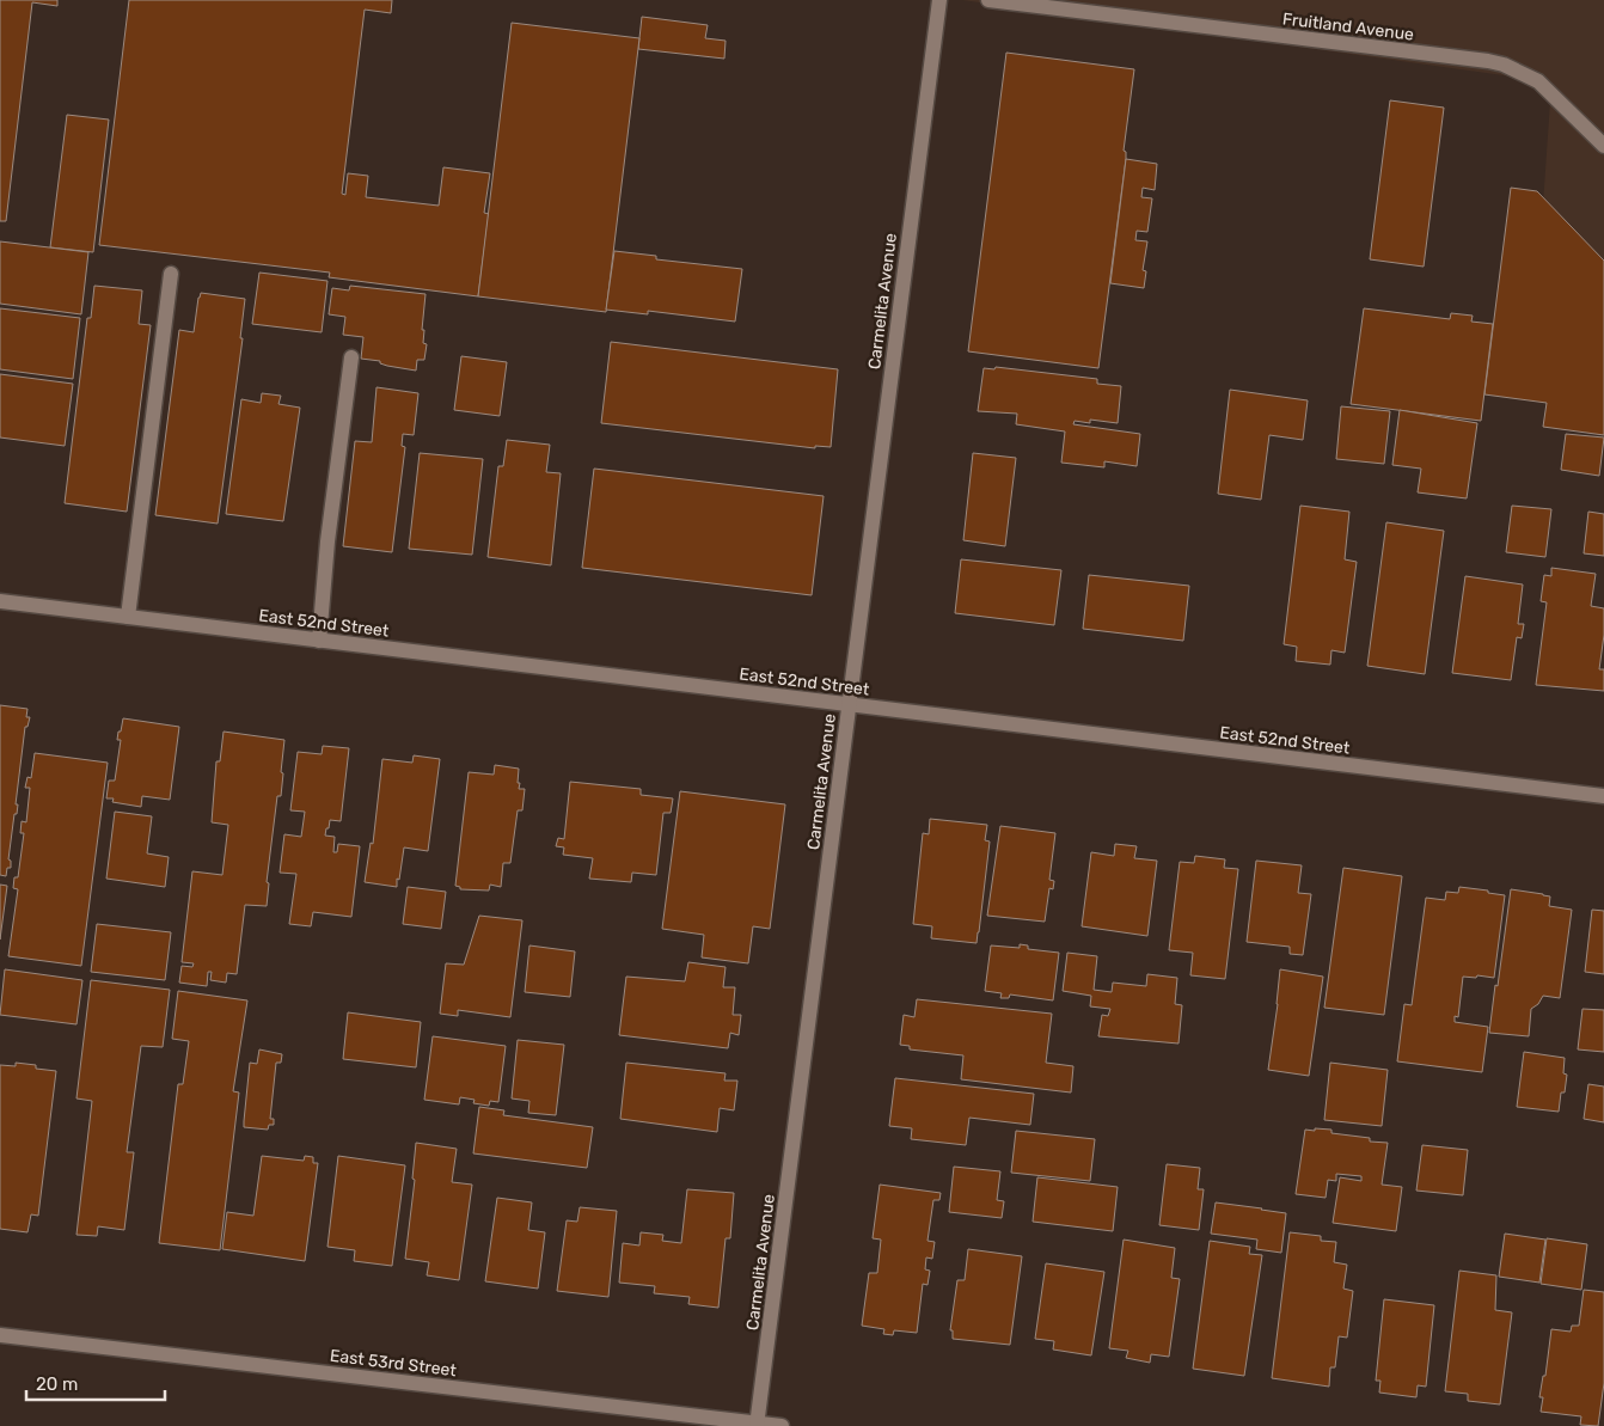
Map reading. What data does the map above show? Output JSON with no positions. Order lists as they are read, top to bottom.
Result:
{
  "streets": {
    "street": [
      "Fruitland Avenue",
      "Carmelita Avenue",
      "East 52nd Street",
      "East 53rd Street"
    ]
  },
  "crossings": [
    ["Carmelita Avenue", "East 52nd Street"],
    ["Carmelita Avenue", "East 53rd Street"]
  ],
  "scale_bar": "20 m"
}
